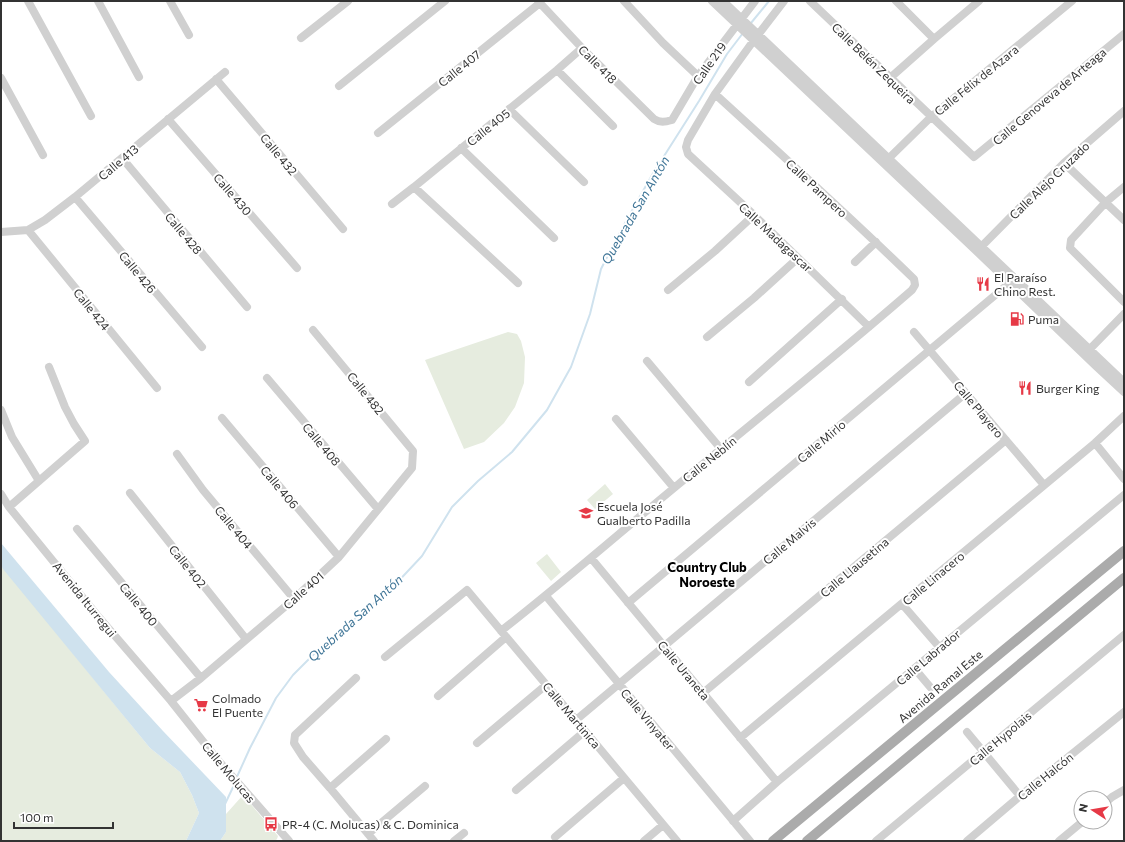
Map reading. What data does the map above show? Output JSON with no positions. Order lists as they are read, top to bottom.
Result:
{
  "streets": {
    "main road": ["Avenida Ramal Este"],
    "street": [
      "Calle 219",
      "Calle Belén Zequeira",
      "Calle 418",
      "Calle 407",
      "Calle Félix de Azara",
      "Calle Genoveva de Arteaga",
      "Calle 405",
      "Calle 432",
      "Calle 413",
      "Calle Alejo Cruzado",
      "Calle Pampero",
      "Calle 430",
      "Calle 428",
      "Calle Madagascar",
      "Calle 426",
      "Calle 424",
      "Calle 482",
      "Calle Playero",
      "Calle Mirlo",
      "Calle 408",
      "Calle Neblín",
      "Calle 406",
      "Calle 404",
      "Calle Malvis",
      "Calle 402",
      "Calle Llausetina",
      "Calle Linacero",
      "Calle 401",
      "Avenida Iturregui",
      "Calle 400",
      "Calle Labrador",
      "Calle Uraneta",
      "Calle Martinica",
      "Calle Vinyater",
      "Calle Hypolais",
      "Calle Molucas",
      "Calle Halcón"
    ]
  },
  "crossings": [
    ["Calle 219", "Calle 418"],
    ["Calle Belén Zequeira", "Calle Félix de Azara"],
    ["Calle Belén Zequeira", "Calle Genoveva de Arteaga"],
    ["Calle 418", "Calle 407"],
    ["Calle 418", "Calle 405"],
    ["Calle 432", "Calle 413"],
    ["Calle 413", "Calle 430"],
    ["Calle 413", "Calle 428"],
    ["Calle 413", "Calle 426"],
    ["Calle 413", "Calle 424"],
    ["Calle Pampero", "Calle Madagascar"],
    ["Calle Pampero", "Calle Neblín"],
    ["Calle Madagascar", "Calle Neblín"],
    ["Calle 482", "Calle 401"],
    ["Calle Playero", "Calle Mirlo"],
    ["Calle Playero", "Calle Malvis"],
    ["Calle Playero", "Calle Llausetina"],
    ["Calle Playero", "Calle Linacero"],
    ["Calle Mirlo", "Calle Uraneta"],
    ["Calle 408", "Calle 401"],
    ["Calle Neblín", "Calle Uraneta"],
    ["Calle Neblín", "Calle Martinica"],
    ["Calle Neblín", "Calle Vinyater"],
    ["Calle 406", "Calle 401"],
    ["Calle 404", "Calle 401"],
    ["Calle Malvis", "Calle Uraneta"],
    ["Calle Malvis", "Calle Martinica"],
    ["Calle Malvis", "Calle Vinyater"],
    ["Calle 402", "Calle 401"],
    ["Calle Llausetina", "Calle Uraneta"],
    ["Calle Linacero", "Calle Uraneta"],
    ["Calle 401", "Avenida Iturregui"],
    ["Calle 401", "Calle 400"],
    ["Calle 401", "Calle Molucas"],
    ["Avenida Iturregui", "Calle Molucas"],
    ["Calle Labrador", "Calle Uraneta"],
    ["Calle Labrador", "Calle Vinyater"]
  ],
  "districts": ["Country Club Noroeste"],
  "water": ["Quebrada San Antón"],
  "places": {
    "restaurant": ["El Paraíso Chino Rest.", "Burger King"],
    "fuel station": ["Puma"],
    "school or university": ["Escuela José Gualberto Padilla"],
    "supermarket": ["Colmado El Puente"],
    "bus stop": ["PR-4 (C. Molucas) & C. Dominica"]
  },
  "scale_bar": "100 m",
  "north": "left"
}
